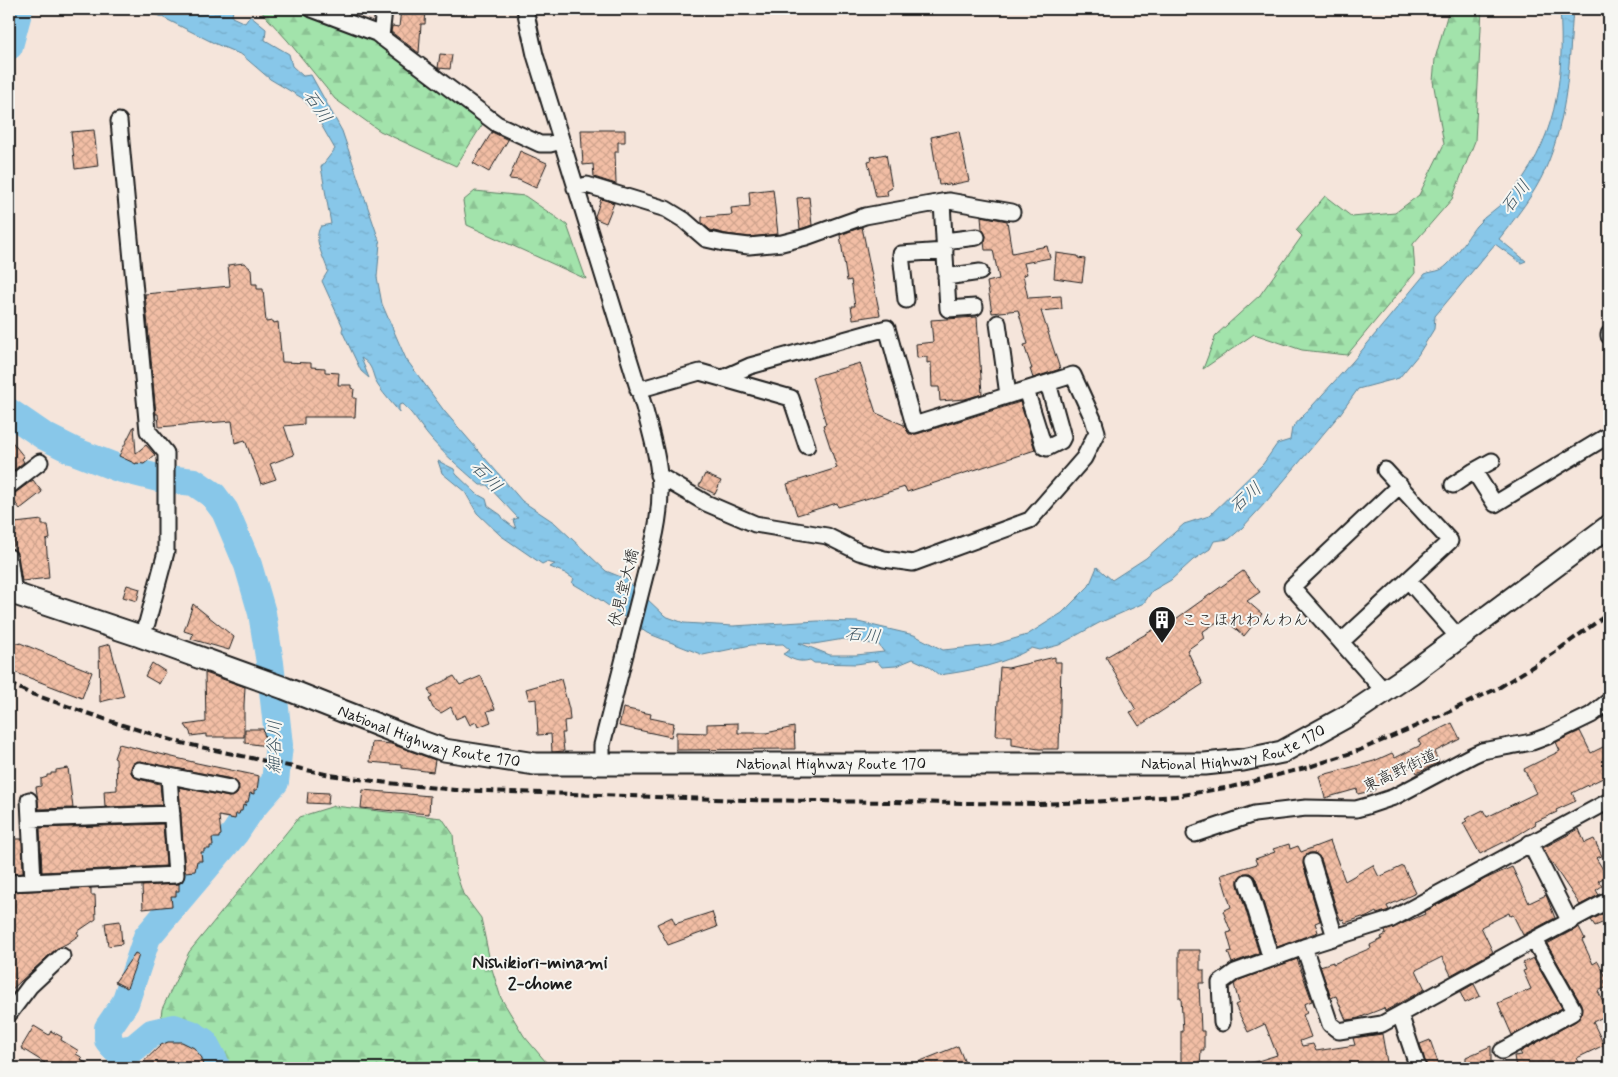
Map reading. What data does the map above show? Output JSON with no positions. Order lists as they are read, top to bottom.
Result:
{
  "streets": {
    "highway": ["National Highway Route 170"],
    "street": ["伏見堂大橋", "東高野街道"]
  },
  "crossings": [
    ["伏見堂大橋", "National Highway Route 170"]
  ],
  "districts": ["Nishikiori-minami 2-chome"],
  "water": ["石川", "細谷川"],
  "places": {
    "building": ["ここほれわんわん"]
  }
}
